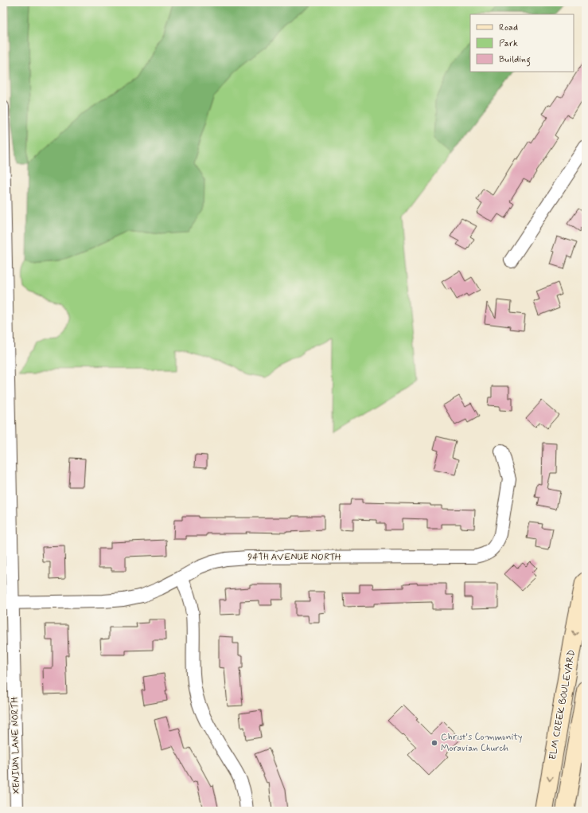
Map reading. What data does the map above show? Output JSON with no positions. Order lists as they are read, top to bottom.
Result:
{
  "streets": {
    "main road": ["ELM CREEK BOULEVARD"],
    "street": ["94TH AVENUE NORTH", "XENIUM LANE NORTH"]
  },
  "crossings": [
    ["94TH AVENUE NORTH", "XENIUM LANE NORTH"]
  ],
  "places": ["Christ's Community Moravian Church"],
  "legend": ["Road", "Park", "Building"]
}
